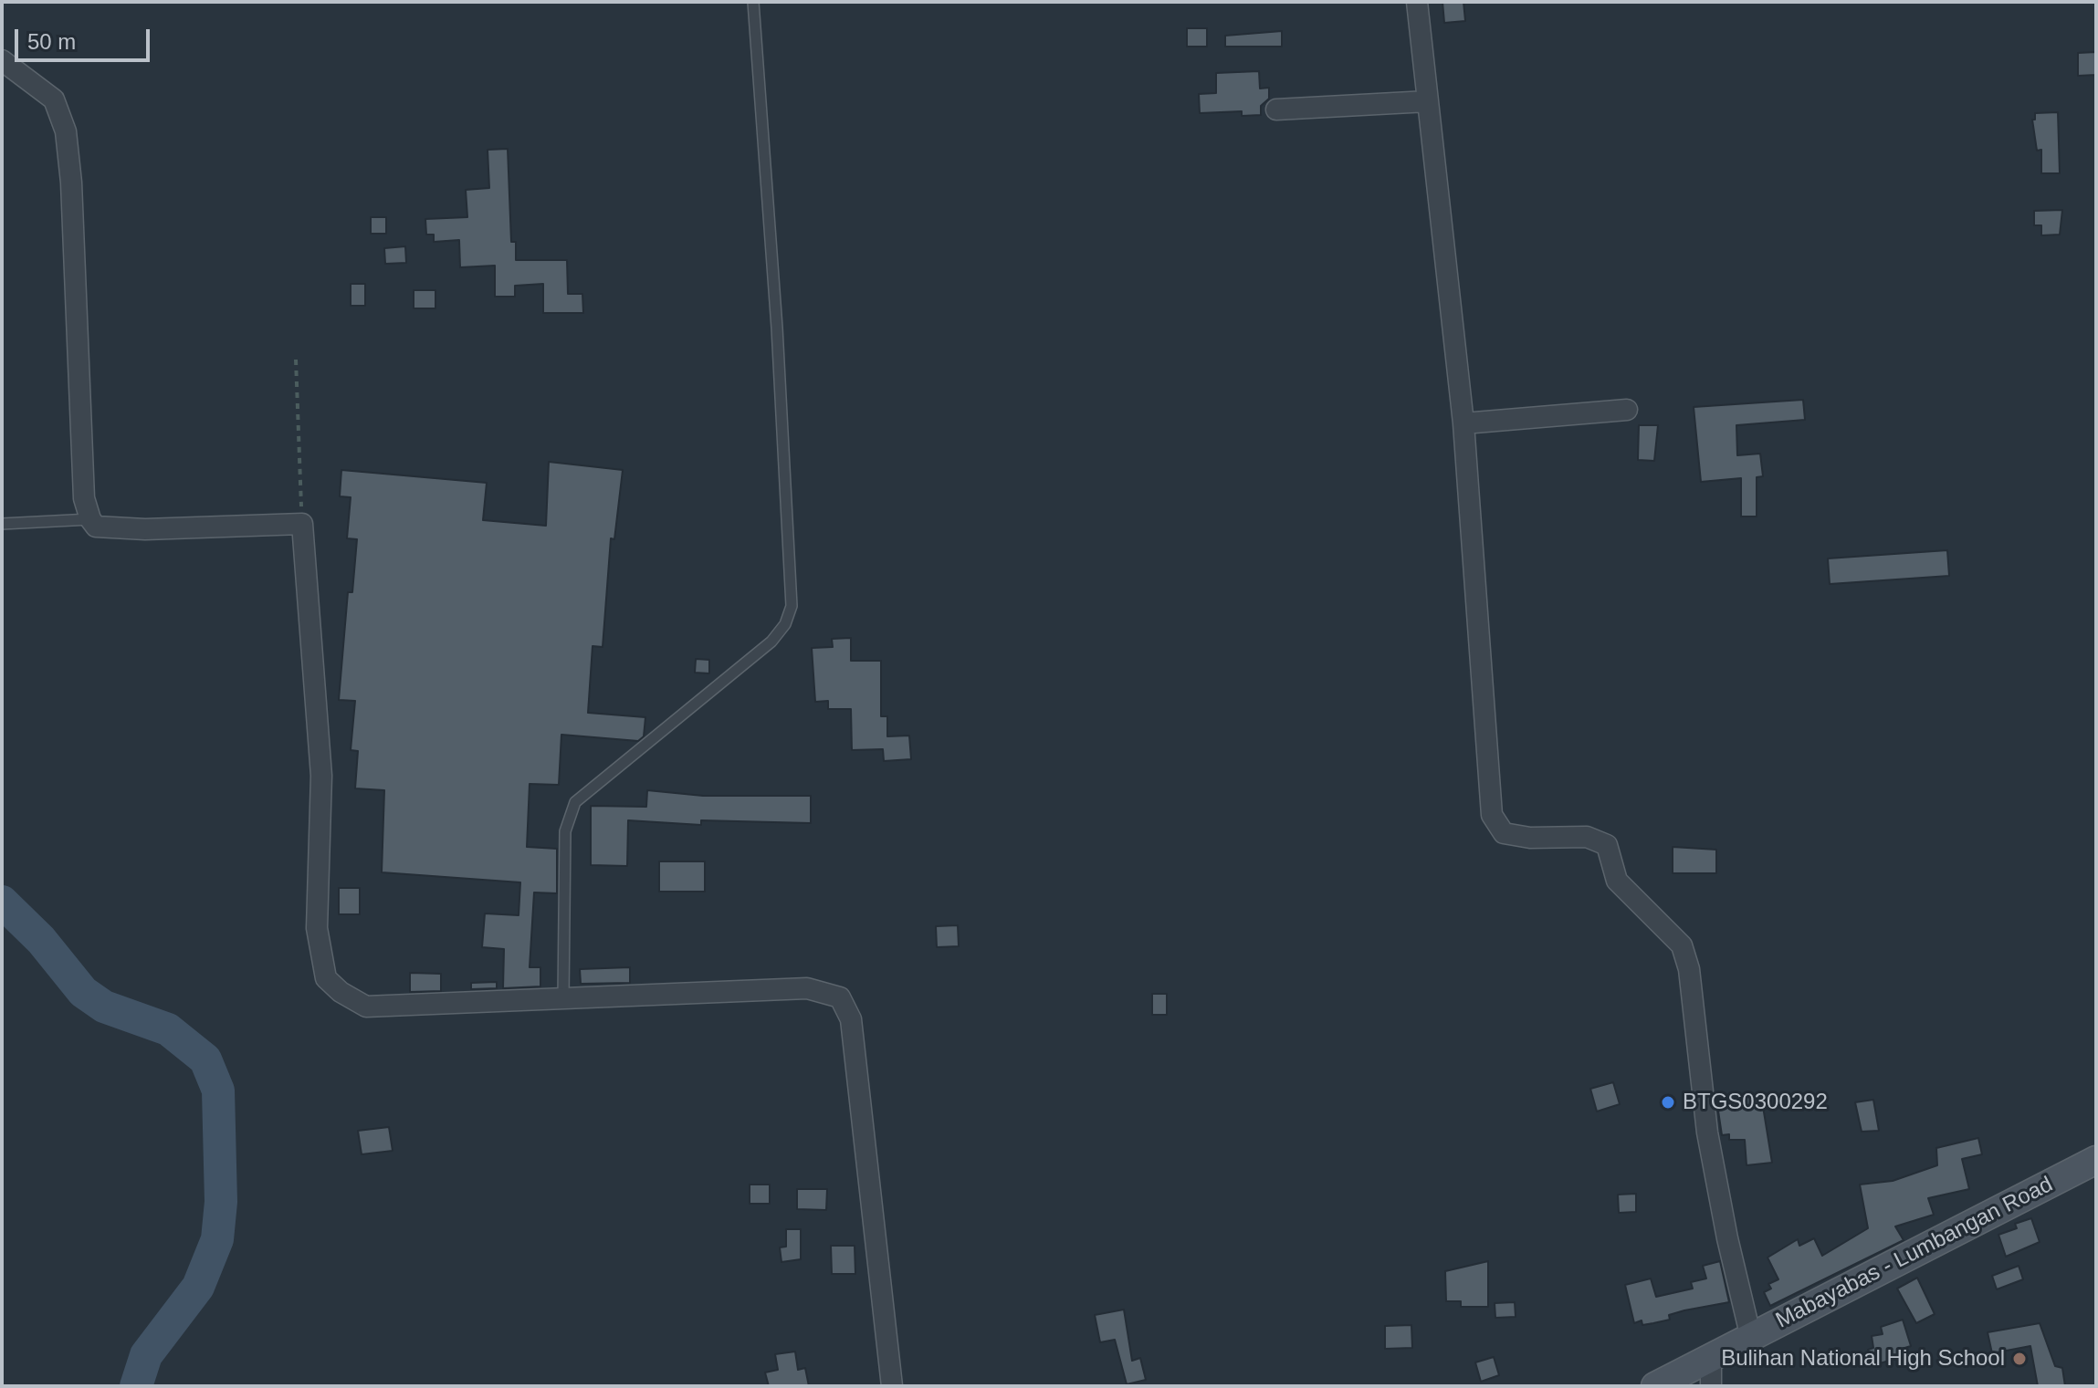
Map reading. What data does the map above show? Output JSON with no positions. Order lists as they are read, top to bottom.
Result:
{
  "streets": {
    "main road": ["Mabayabas - Lumbangan Road"]
  },
  "places": ["BTGS0300292", "Bulihan National High School"],
  "scale_bar": "50 m"
}
